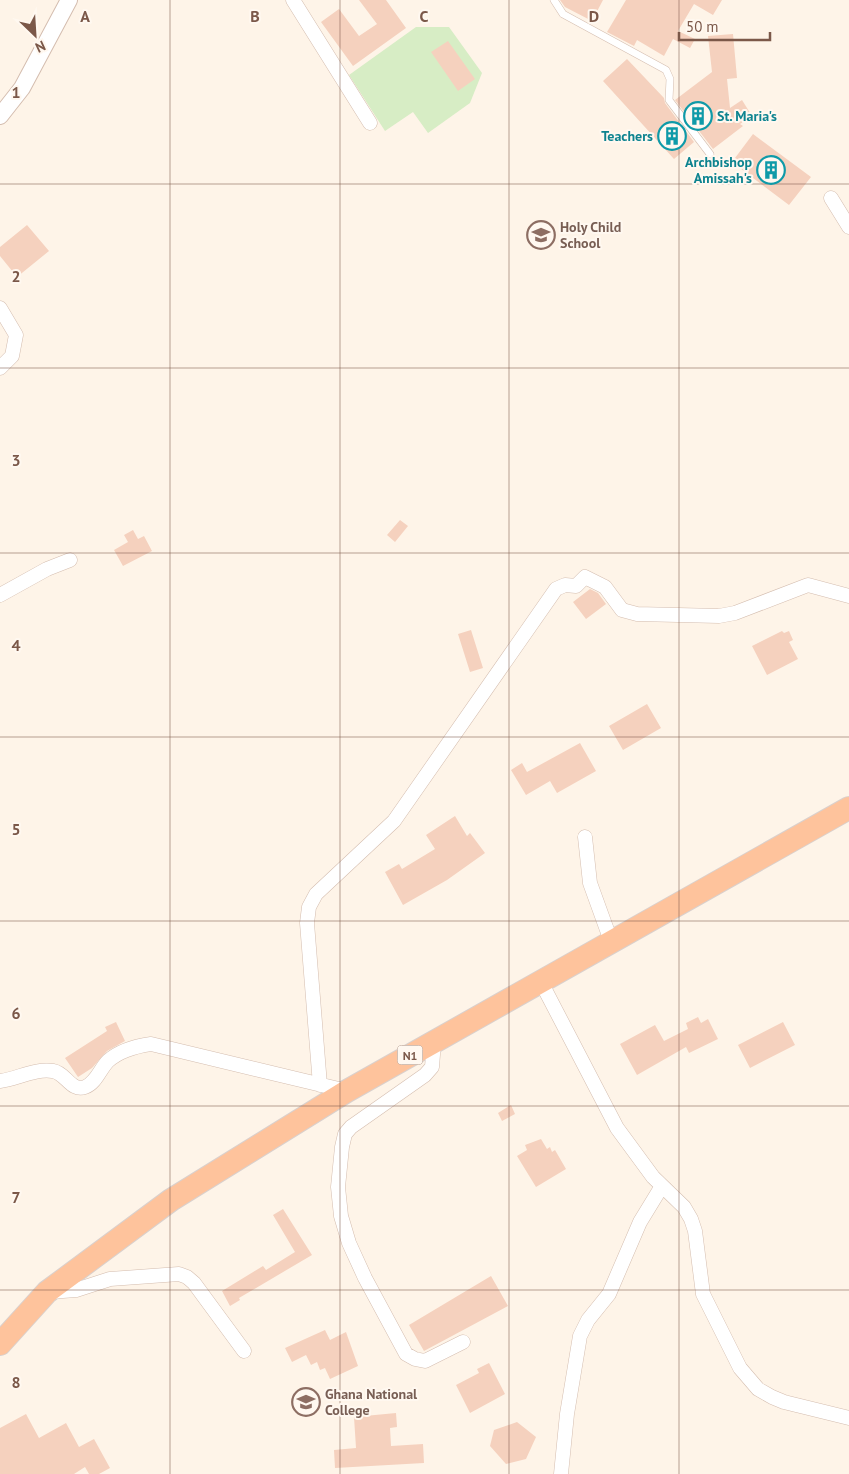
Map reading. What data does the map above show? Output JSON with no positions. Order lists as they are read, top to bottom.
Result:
{
  "streets": {
    "highway": ["N1"]
  },
  "places": {
    "building": ["St. Maria's", "Teachers", "Archbishop Amissah's"],
    "school or university": ["Holy Child School", "Ghana National College"]
  },
  "scale_bar": "50 m",
  "north": "bottom right",
  "grid": {
    "columns": [
      "A",
      "B",
      "C",
      "D"
    ],
    "rows": [
      "1",
      "2",
      "3",
      "4",
      "5",
      "6",
      "7",
      "8"
    ]
  }
}
